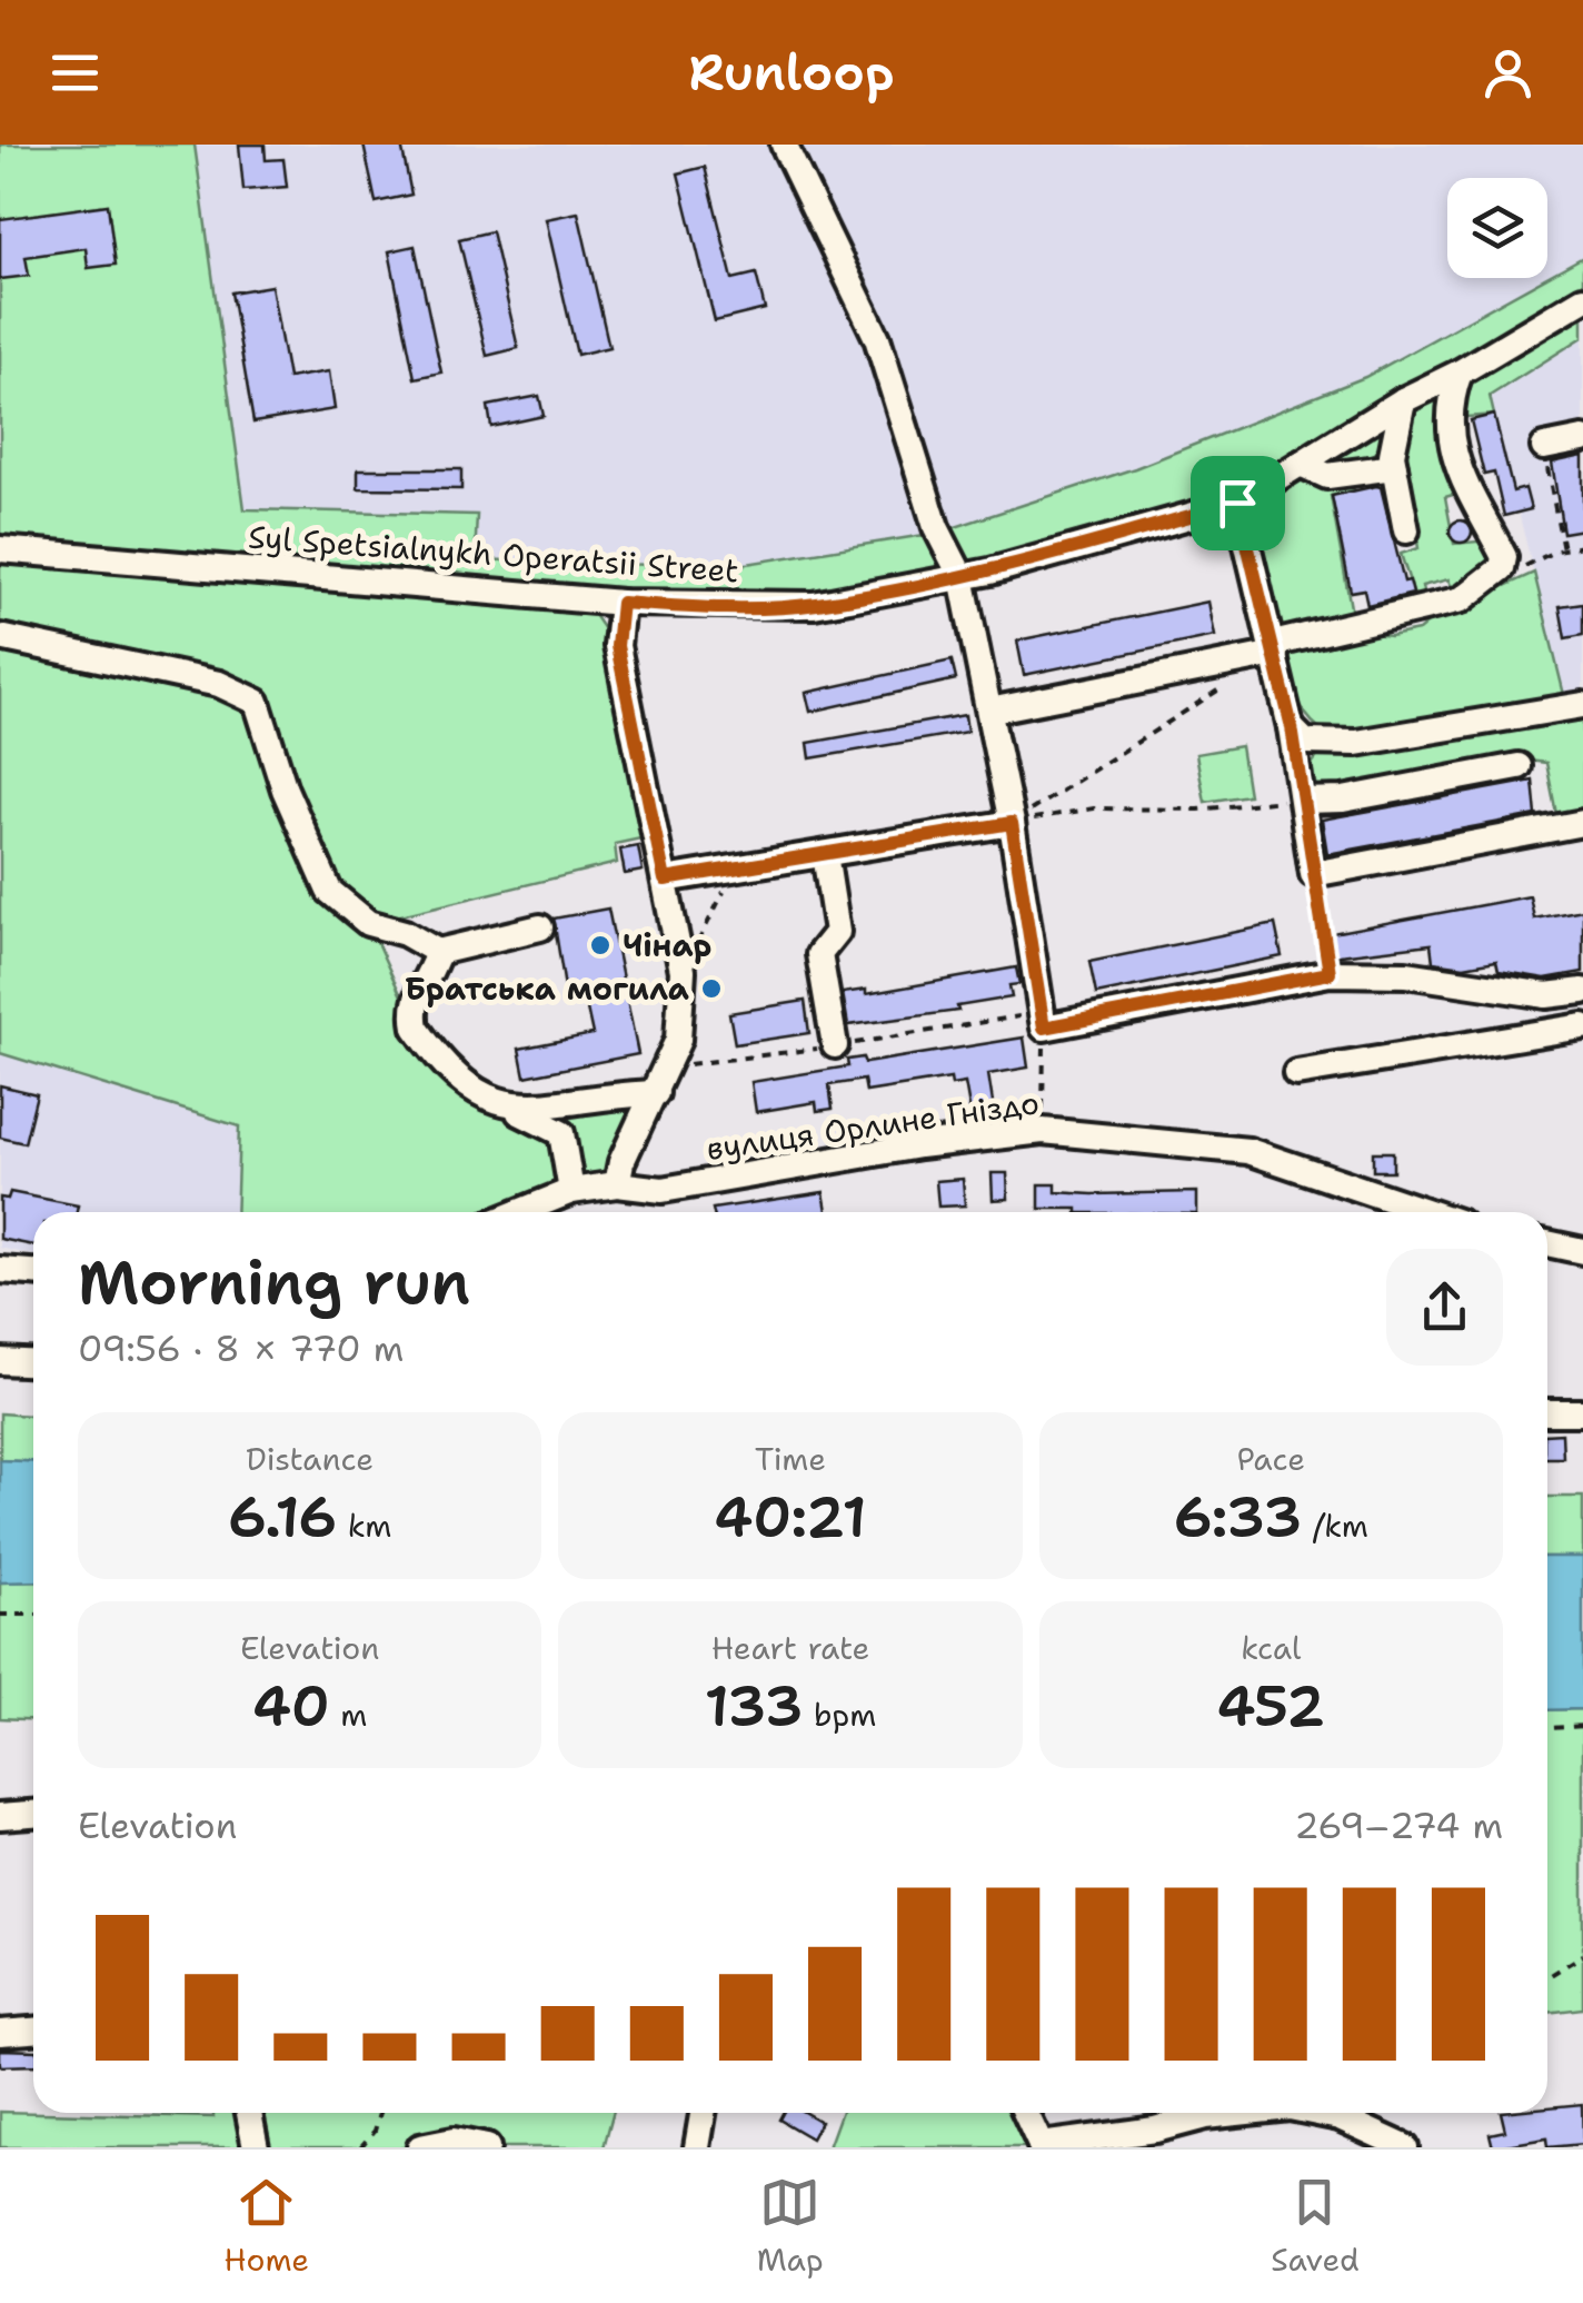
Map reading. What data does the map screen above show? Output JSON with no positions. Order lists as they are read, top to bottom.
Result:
{
  "streets": {
    "street": ["Syl Spetsialnykh Operatsii Street", "вулиця Орлине Гніздо"]
  },
  "places": ["Чінар", "Братська могила"],
  "page": {
    "header": "Runloop",
    "heading": ["Morning run", "09:56 · 8 × 770 m"],
    "stats": [
      ["Distance", "6.16 km"],
      ["Time", "40:21"],
      ["Pace", "6:33 /km"],
      ["Elevation", "40 m"],
      ["Heart rate", "133 bpm"],
      ["kcal", "452"]
    ],
    "chart": ["Elevation", "269–274 m"],
    "tabs": ["Home", "Map", "Saved"]
  }
}
